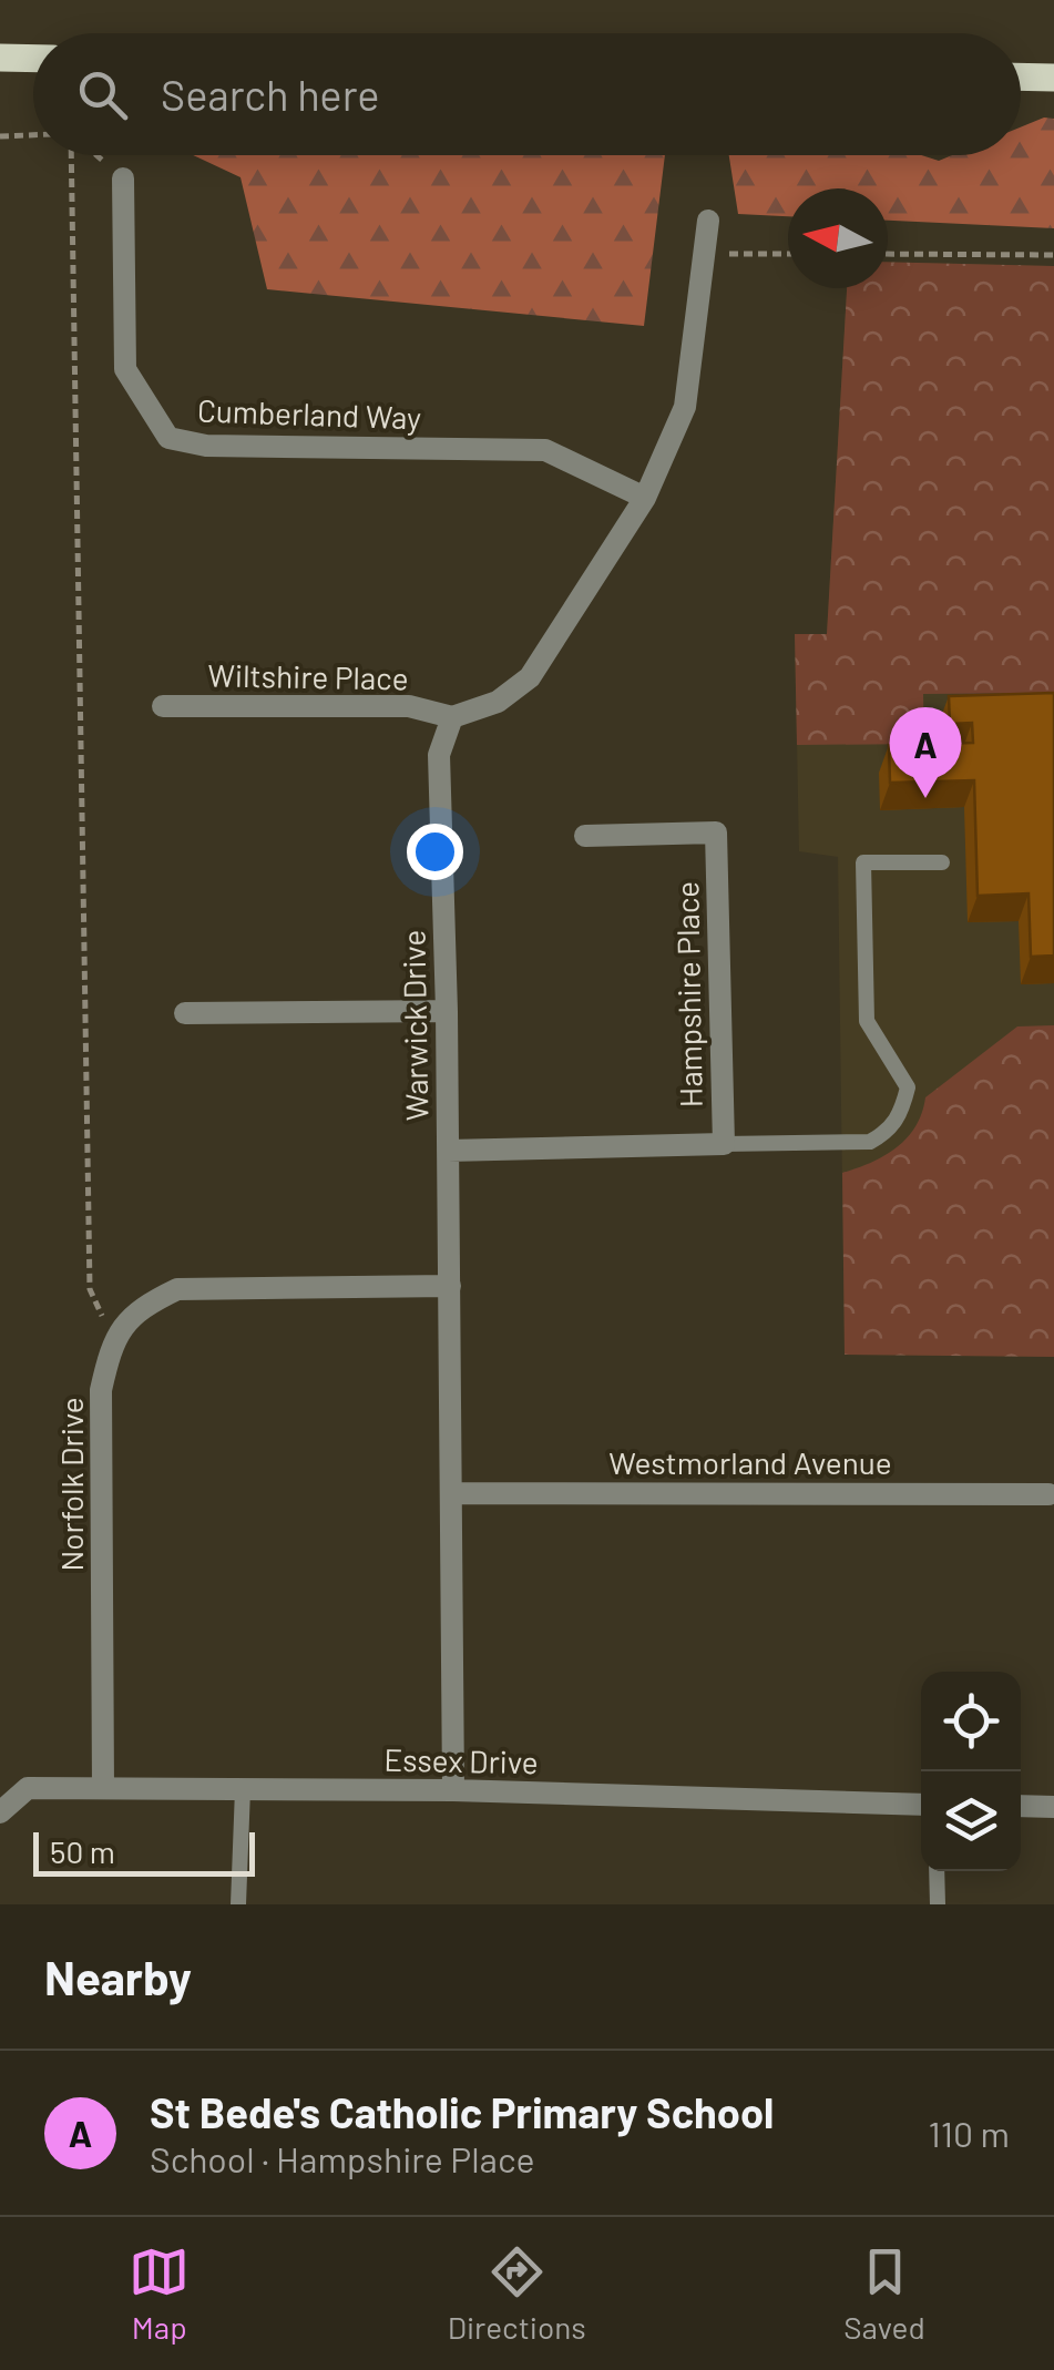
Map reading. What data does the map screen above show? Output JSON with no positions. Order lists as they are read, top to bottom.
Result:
{
  "streets": {
    "street": [
      "Cumberland Way",
      "Wiltshire Place",
      "Hampshire Place",
      "Warwick Drive",
      "Westmorland Avenue",
      "Norfolk Drive",
      "Essex Drive"
    ]
  },
  "crossings": [
    ["Wiltshire Place", "Warwick Drive"],
    ["Hampshire Place", "Warwick Drive"],
    ["Warwick Drive", "Westmorland Avenue"],
    ["Warwick Drive", "Essex Drive"],
    ["Norfolk Drive", "Essex Drive"]
  ],
  "scale_bar": "50 m",
  "north": "left",
  "page": {
    "search": "Search here",
    "pins": "A",
    "scale": "50 m",
    "heading": "Nearby",
    "list": [
      {
        "mark": "A",
        "name": "St Bede's Catholic Primary School",
        "note": "School · Hampshire Place",
        "value": "110 m"
      }
    ],
    "nav": ["Map", "Directions", "Saved"]
  }
}
